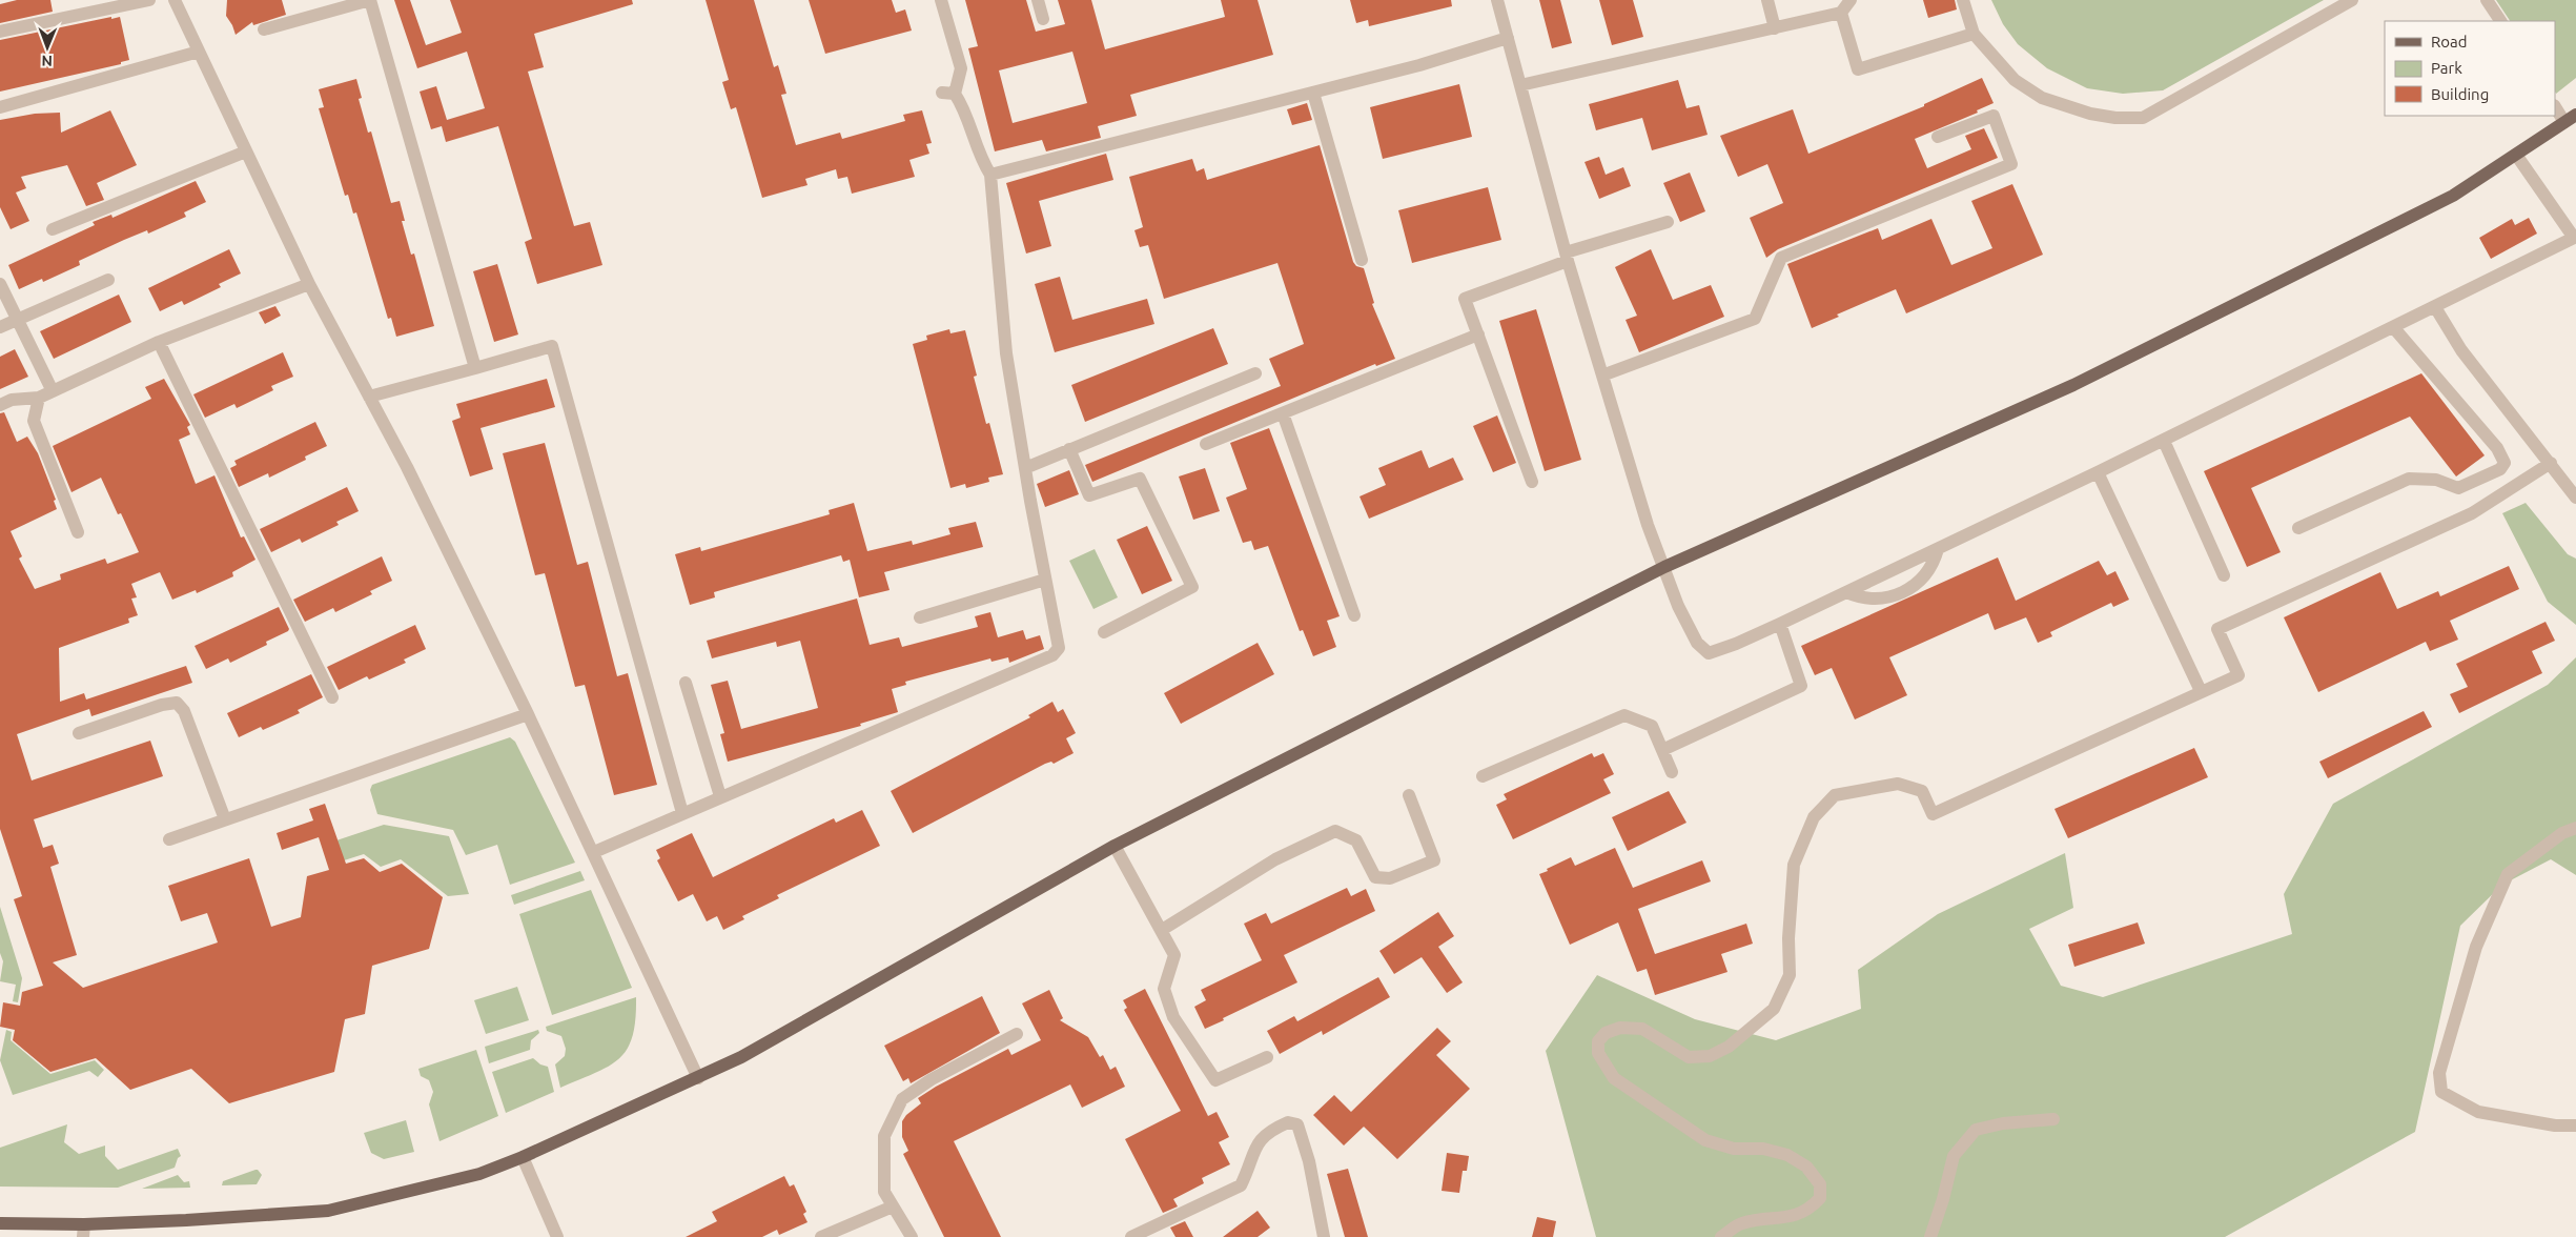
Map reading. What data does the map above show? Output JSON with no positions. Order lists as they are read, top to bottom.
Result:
{
  "legend": ["Road", "Park", "Building"],
  "north": "bottom"
}
